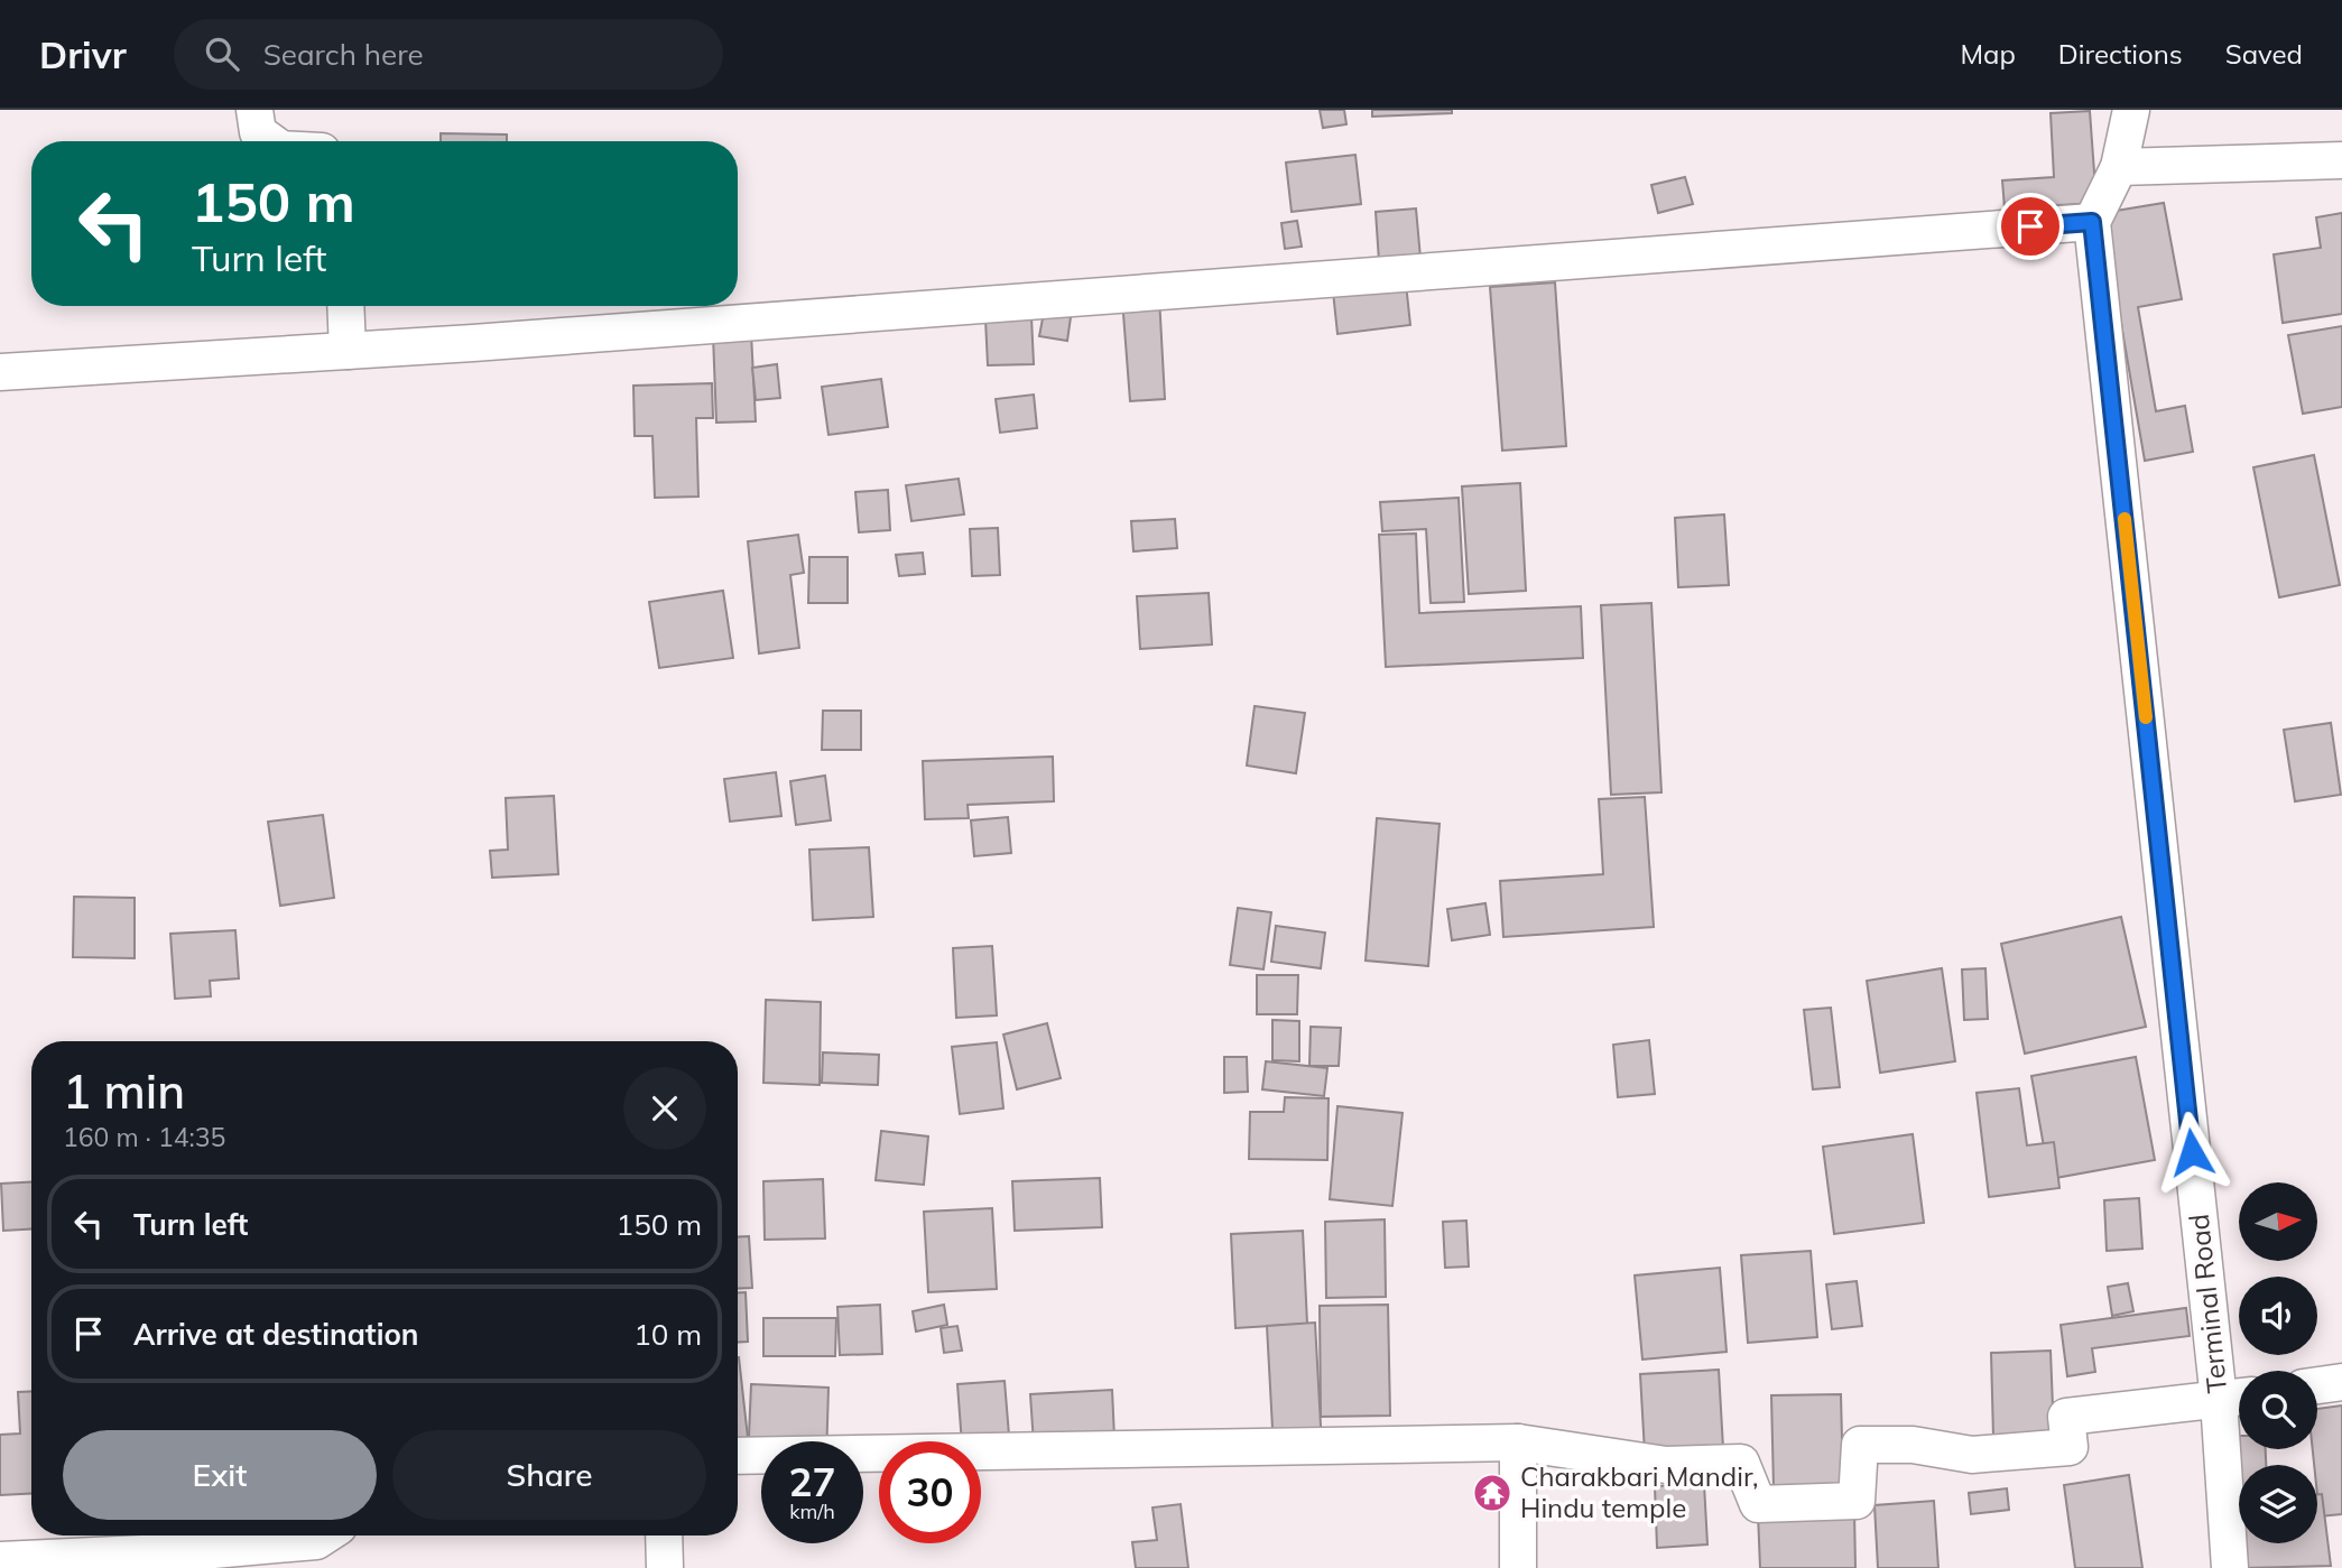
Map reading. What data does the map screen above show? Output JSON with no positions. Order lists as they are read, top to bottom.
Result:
{
  "streets": {
    "street": ["Terminal Road"]
  },
  "places": {
    "temple": ["Charakbari Mandir, Hindu temple"]
  },
  "north": "right",
  "page": {
    "header": "Drivr",
    "search": "Search here",
    "nav": ["Map", "Directions", "Saved"],
    "turn": ["150 m", "Turn left"],
    "heading": ["1 min", "160 m · 14:35"],
    "list": [
      {
        "name": "Turn left",
        "value": "150 m"
      },
      {
        "name": "Arrive at destination",
        "value": "10 m"
      }
    ],
    "buttons": ["Exit", "Share"],
    "speed": "27 km/h",
    "limit": "30"
  }
}
